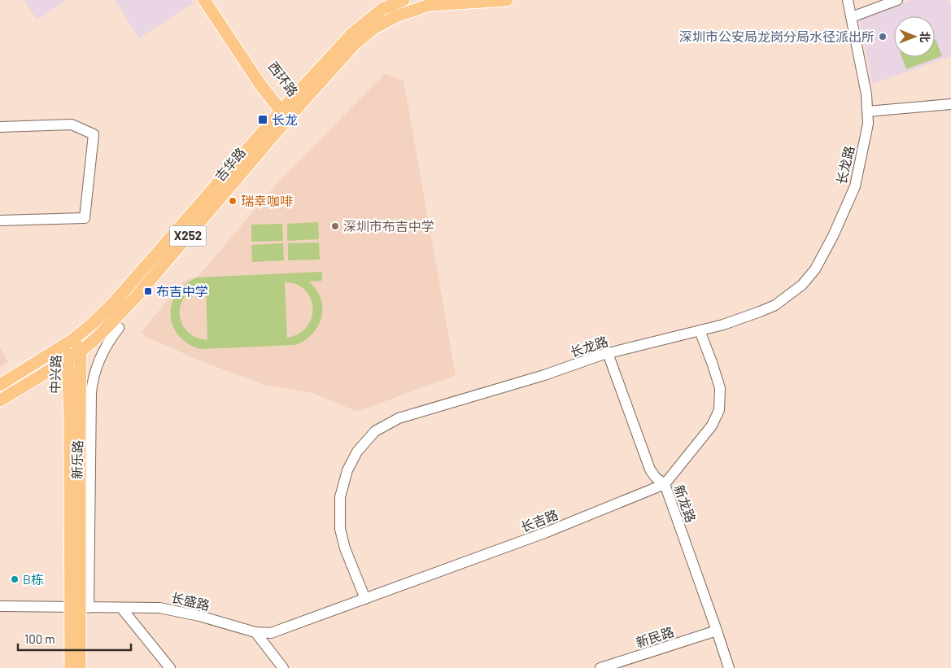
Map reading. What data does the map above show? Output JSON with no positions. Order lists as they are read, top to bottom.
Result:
{
  "streets": {
    "main road": [
      "西环路",
      "吉华路",
      "X252",
      "中兴路"
    ],
    "street": [
      "长龙路",
      "新乐路",
      "新龙路",
      "长吉路",
      "长盛路",
      "新民路"
    ]
  },
  "crossings": [
    ["西环路", "吉华路"],
    ["吉华路", "中兴路"],
    ["吉华路", "新乐路"],
    ["长龙路", "新龙路"],
    ["长龙路", "长吉路"],
    ["新乐路", "长盛路"],
    ["新龙路", "长吉路"],
    ["新龙路", "新民路"],
    ["长吉路", "长盛路"]
  ],
  "places": {
    "other": [
      "深圳市公安局龙岗分局水径派出所",
      "瑞幸咖啡",
      "深圳市布吉中学",
      "B栋"
    ],
    "transit": ["长龙", "布吉中学"]
  },
  "scale_bar": "100 m",
  "north": "right"
}
